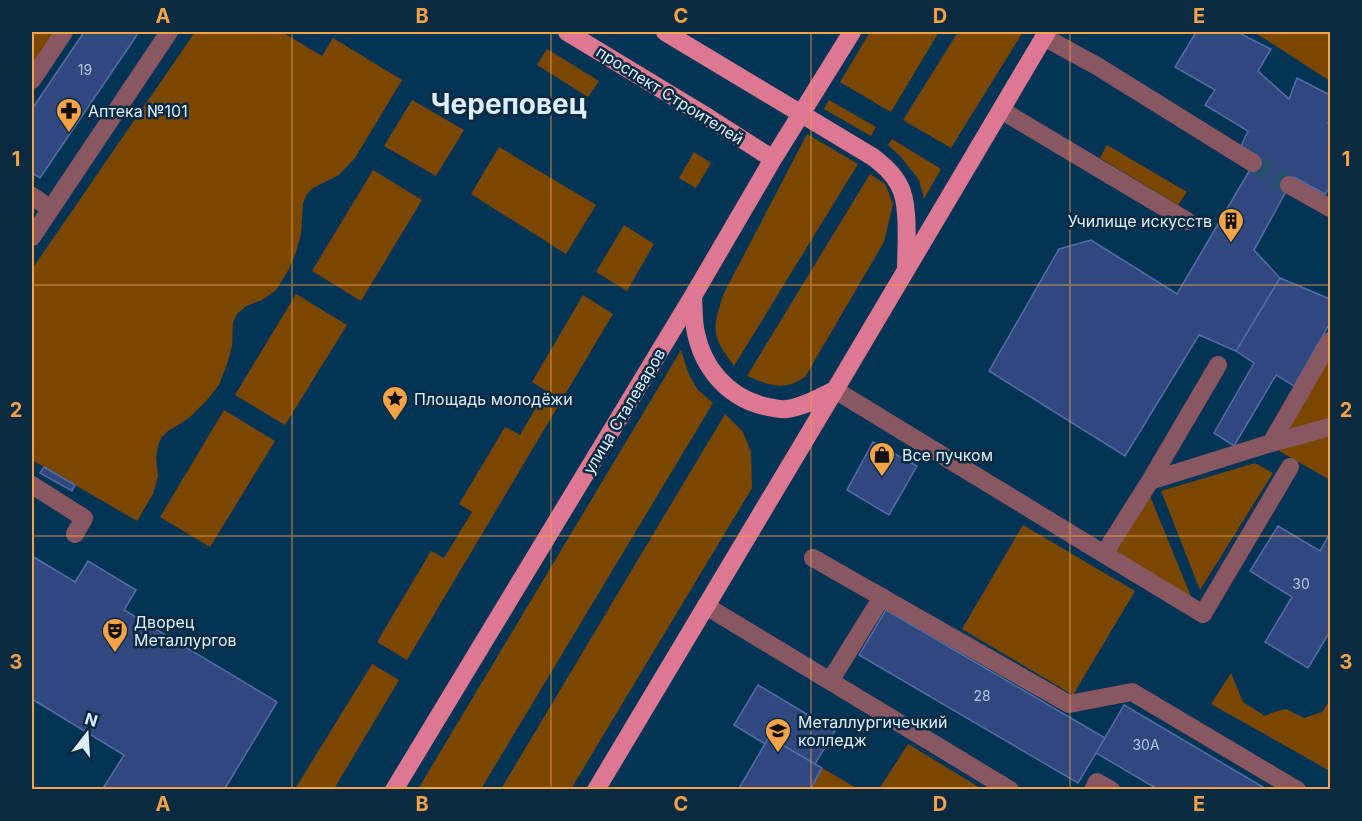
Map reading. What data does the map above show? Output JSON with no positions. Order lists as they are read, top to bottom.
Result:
{
  "streets": {
    "main road": ["проспект Строителей", "улица Сталеваров"]
  },
  "crossings": [
    ["проспект Строителей", "улица Сталеваров"]
  ],
  "districts": ["Череповец"],
  "places": {
    "pharmacy": ["Аптека №101"],
    "building": ["Училище искусств"],
    "place": ["Площадь молодёжи"],
    "shop": ["Все пучком"],
    "theatre": ["Дворец Металлургов"],
    "school or university": ["Металлургичечкий колледж"]
  },
  "house_numbers": [
    "19",
    "30",
    "28",
    "30А"
  ],
  "north": "top",
  "grid": {
    "columns": [
      "A",
      "B",
      "C",
      "D",
      "E"
    ],
    "rows": ["1", "2", "3"]
  }
}
